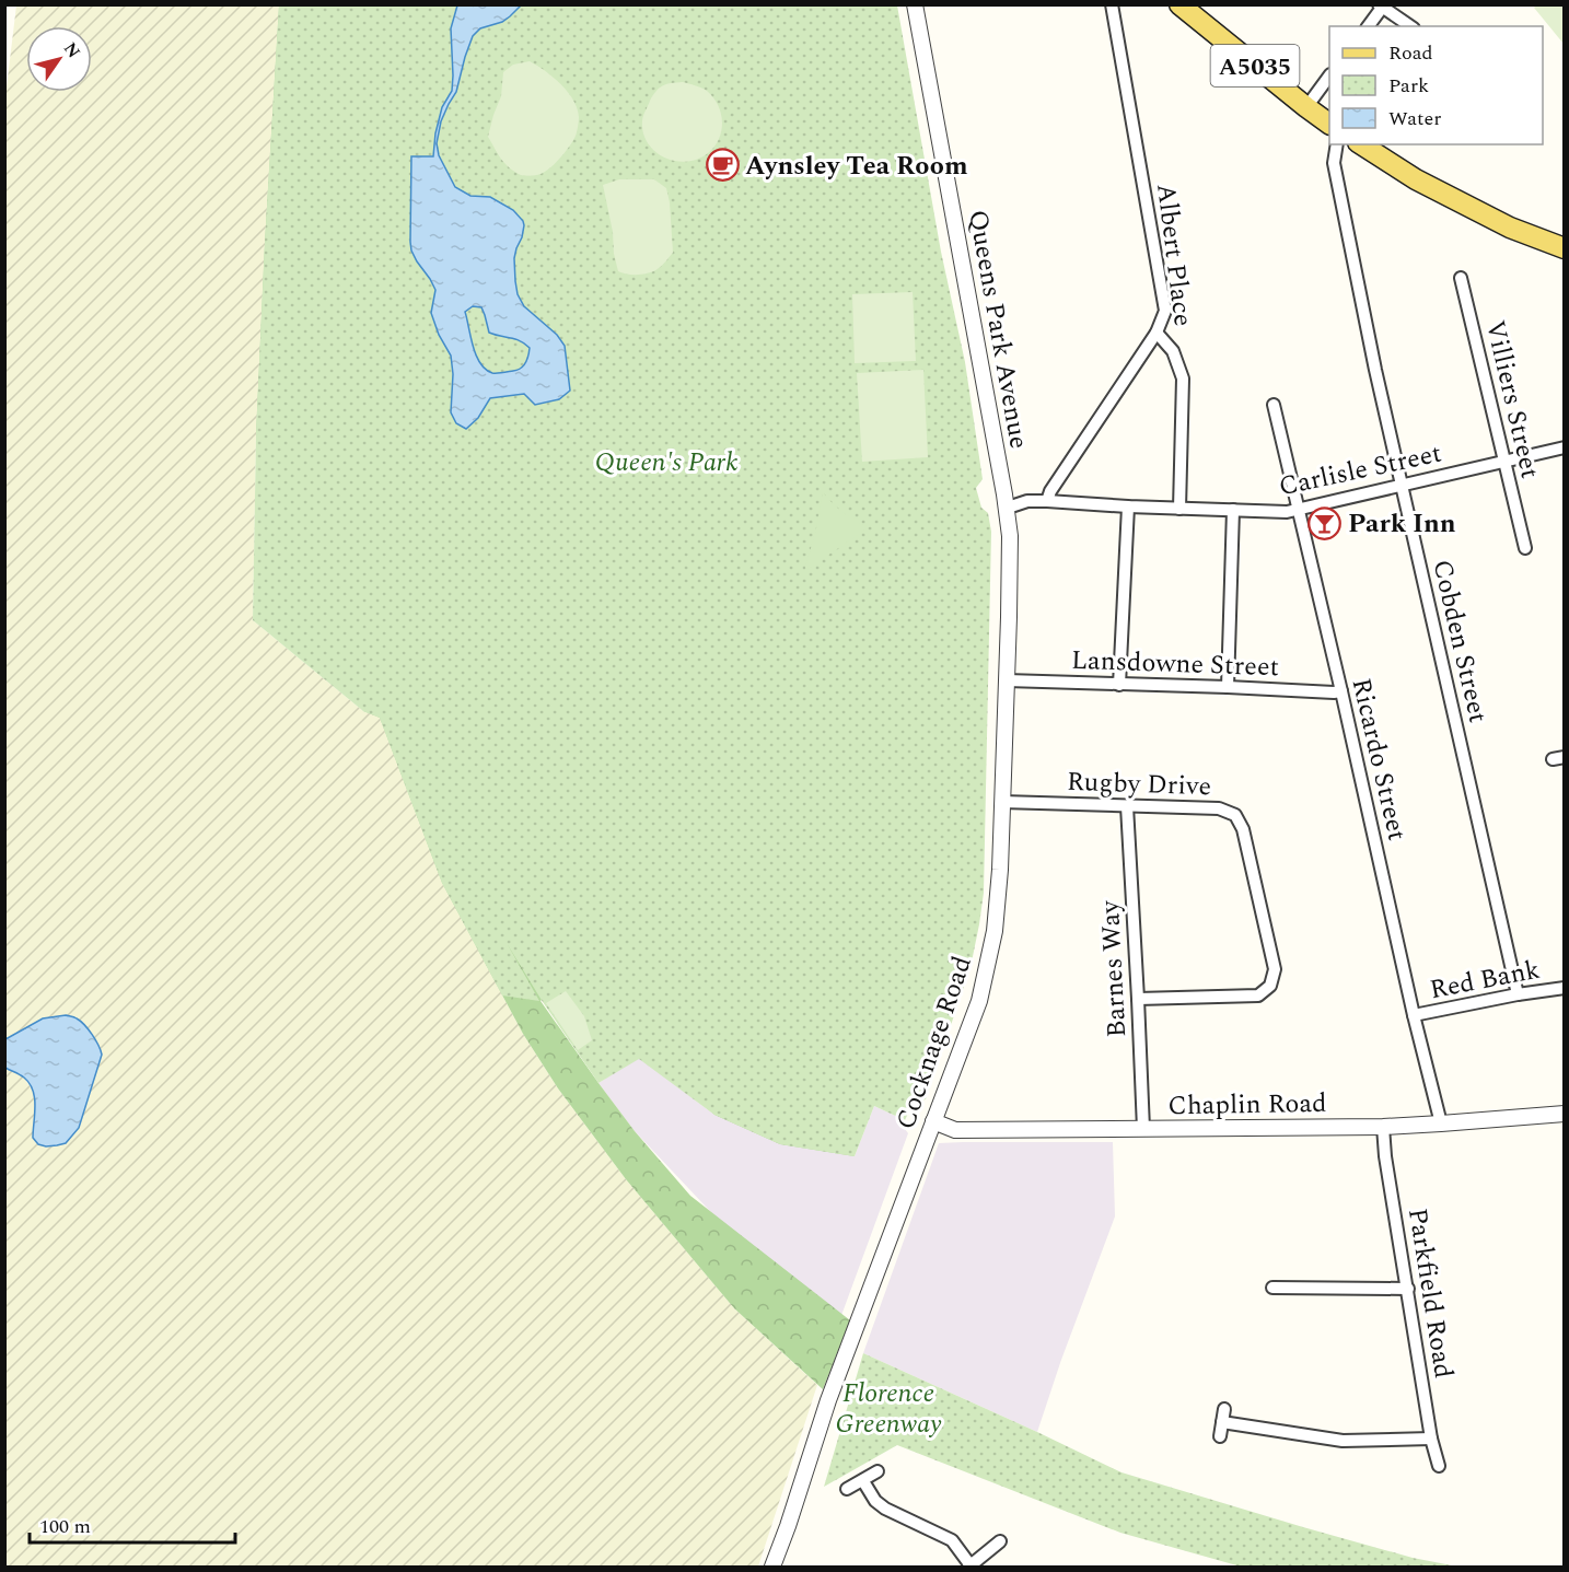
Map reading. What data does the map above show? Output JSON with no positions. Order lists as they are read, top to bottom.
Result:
{
  "streets": {
    "main road": ["A5035"],
    "street": [
      "Albert Place",
      "Queens Park Avenue",
      "Villiers Street",
      "Carlisle Street",
      "Cobden Street",
      "Lansdowne Street",
      "Ricardo Street",
      "Rugby Drive",
      "Barnes Way",
      "Red Bank",
      "Cocknage Road",
      "Chaplin Road",
      "Parkfield Road"
    ]
  },
  "crossings": [
    ["Albert Place", "Carlisle Street"],
    ["Queens Park Avenue", "Carlisle Street"],
    ["Queens Park Avenue", "Cocknage Road"],
    ["Villiers Street", "Carlisle Street"],
    ["Carlisle Street", "Cobden Street"],
    ["Carlisle Street", "Ricardo Street"],
    ["Carlisle Street", "Cocknage Road"],
    ["Cobden Street", "Red Bank"],
    ["Lansdowne Street", "Ricardo Street"],
    ["Lansdowne Street", "Cocknage Road"],
    ["Ricardo Street", "Red Bank"],
    ["Ricardo Street", "Chaplin Road"],
    ["Rugby Drive", "Barnes Way"],
    ["Rugby Drive", "Cocknage Road"],
    ["Barnes Way", "Chaplin Road"],
    ["Cocknage Road", "Chaplin Road"],
    ["Chaplin Road", "Parkfield Road"]
  ],
  "parks": ["Queen's Park", "Florence Greenway"],
  "places": {
    "cafe": ["Aynsley Tea Room"],
    "bar": ["Park Inn"]
  },
  "legend": ["Road", "Park", "Water"],
  "scale_bar": "100 m",
  "north": "top right"
}
